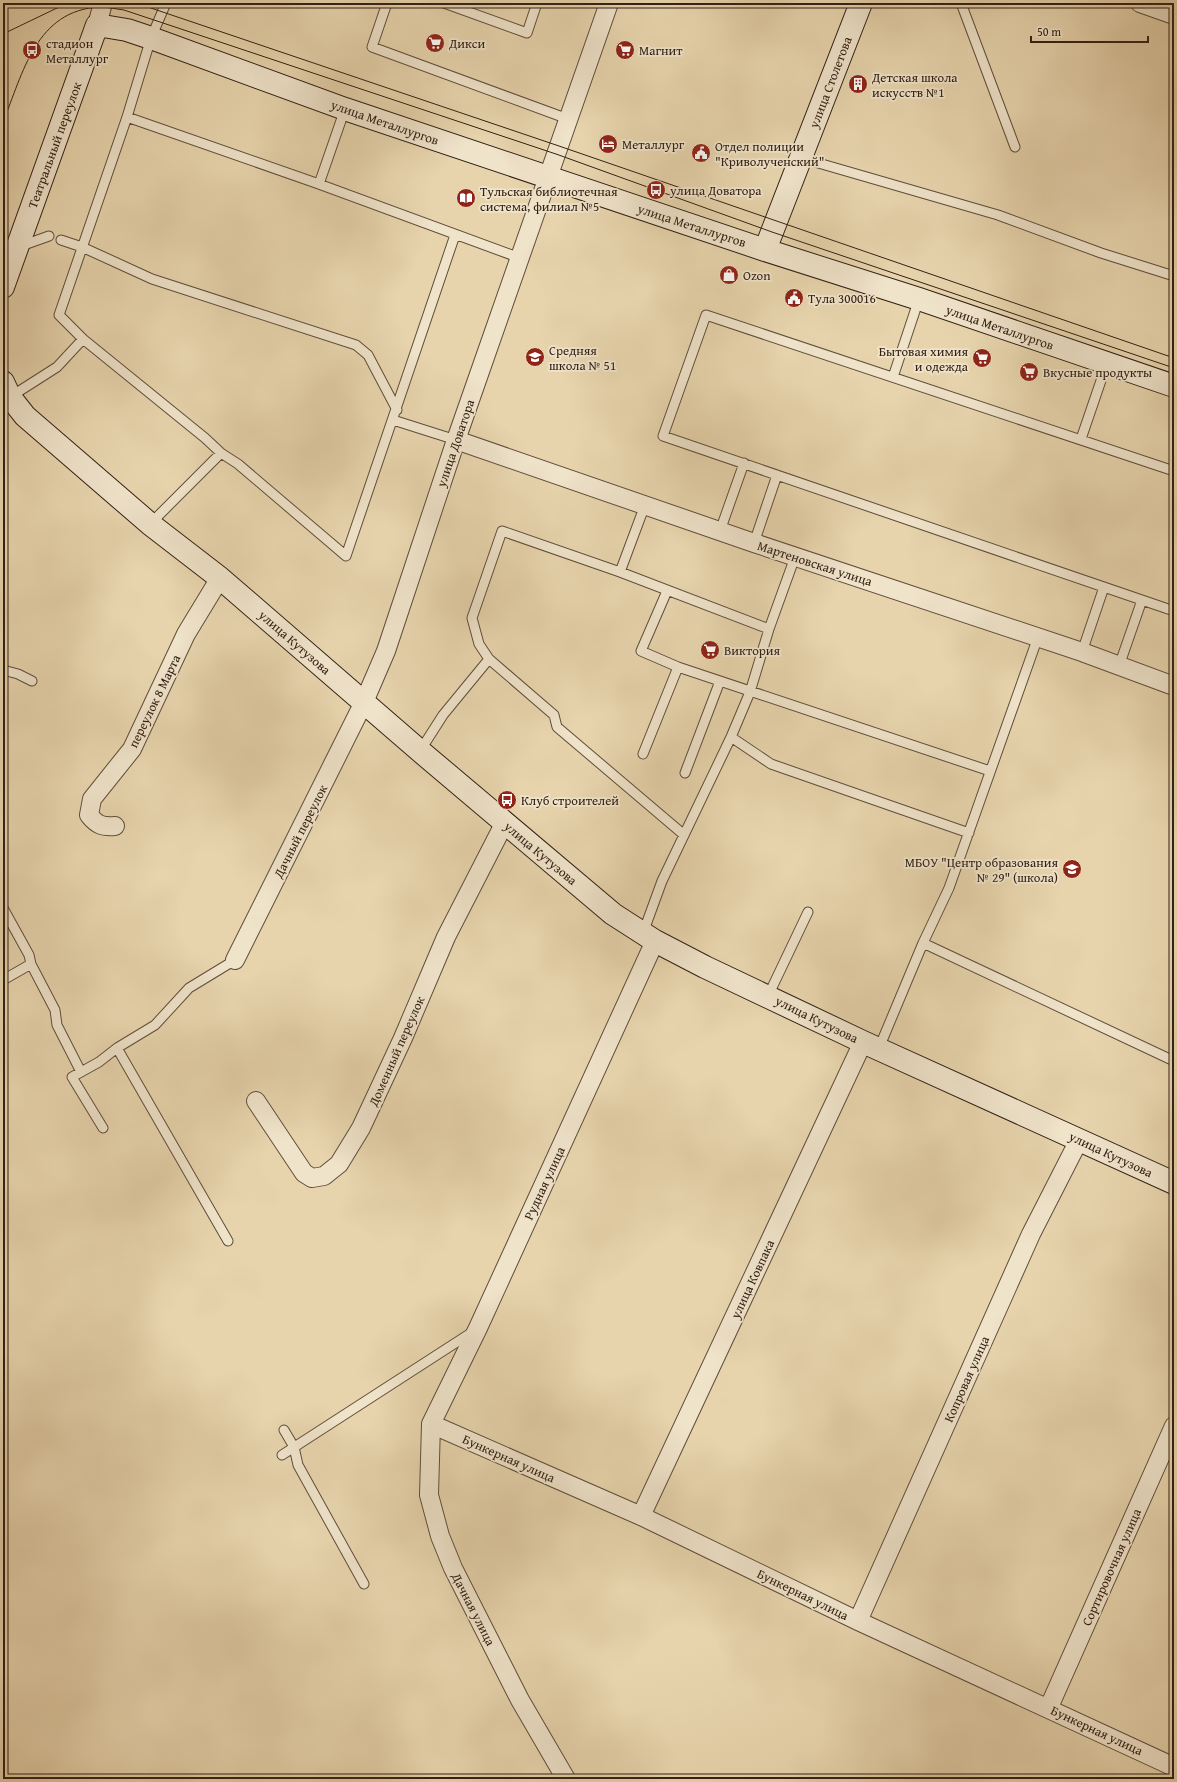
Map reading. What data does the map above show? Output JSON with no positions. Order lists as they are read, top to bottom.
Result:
{
  "streets": {
    "main road": [
      "улица Столетова",
      "улица Металлургов",
      "Театральный переулок",
      "улица Кутузова"
    ],
    "street": [
      "улица Доватора",
      "Мартеновская улица",
      "переулок 8 Марта",
      "Дачный переулок",
      "Доменный переулок",
      "Рудная улица",
      "улица Ковпака",
      "Копровая улица",
      "Бункерная улица",
      "Сортировочная улица",
      "Дачная улица"
    ]
  },
  "crossings": [
    ["улица Столетова", "улица Металлургов"],
    ["улица Металлургов", "Театральный переулок"],
    ["улица Металлургов", "улица Доватора"],
    ["улица Доватора", "Мартеновская улица"],
    ["улица Доватора", "улица Кутузова"],
    ["улица Доватора", "Дачный переулок"],
    ["улица Кутузова", "переулок 8 Марта"],
    ["улица Кутузова", "Дачный переулок"],
    ["улица Кутузова", "Доменный переулок"],
    ["улица Кутузова", "Рудная улица"],
    ["улица Кутузова", "улица Ковпака"],
    ["улица Кутузова", "Копровая улица"],
    ["Рудная улица", "Бункерная улица"],
    ["Рудная улица", "Дачная улица"],
    ["улица Ковпака", "Бункерная улица"],
    ["Копровая улица", "Бункерная улица"],
    ["Бункерная улица", "Сортировочная улица"],
    ["Бункерная улица", "Дачная улица"]
  ],
  "places": {
    "supermarket": [
      "Дикси",
      "Магнит",
      "Бытовая химия и одежда",
      "Вкусные продукты",
      "Виктория"
    ],
    "bus stop": ["cтадион Металлург", "улица Доватора", "Клуб строителей"],
    "building": ["Детская школа искусств №1"],
    "hotel": ["Металлург"],
    "public building": ["Отдел полиции \"Криволученский\"", "Тула 300016"],
    "library": ["Тульская библиотечная система, филиал №5"],
    "shop": ["Ozon"],
    "school or university": ["Средняя школа № 51", "МБОУ \"Центр образования № 29\" (школа)"]
  },
  "scale_bar": "50 m"
}
